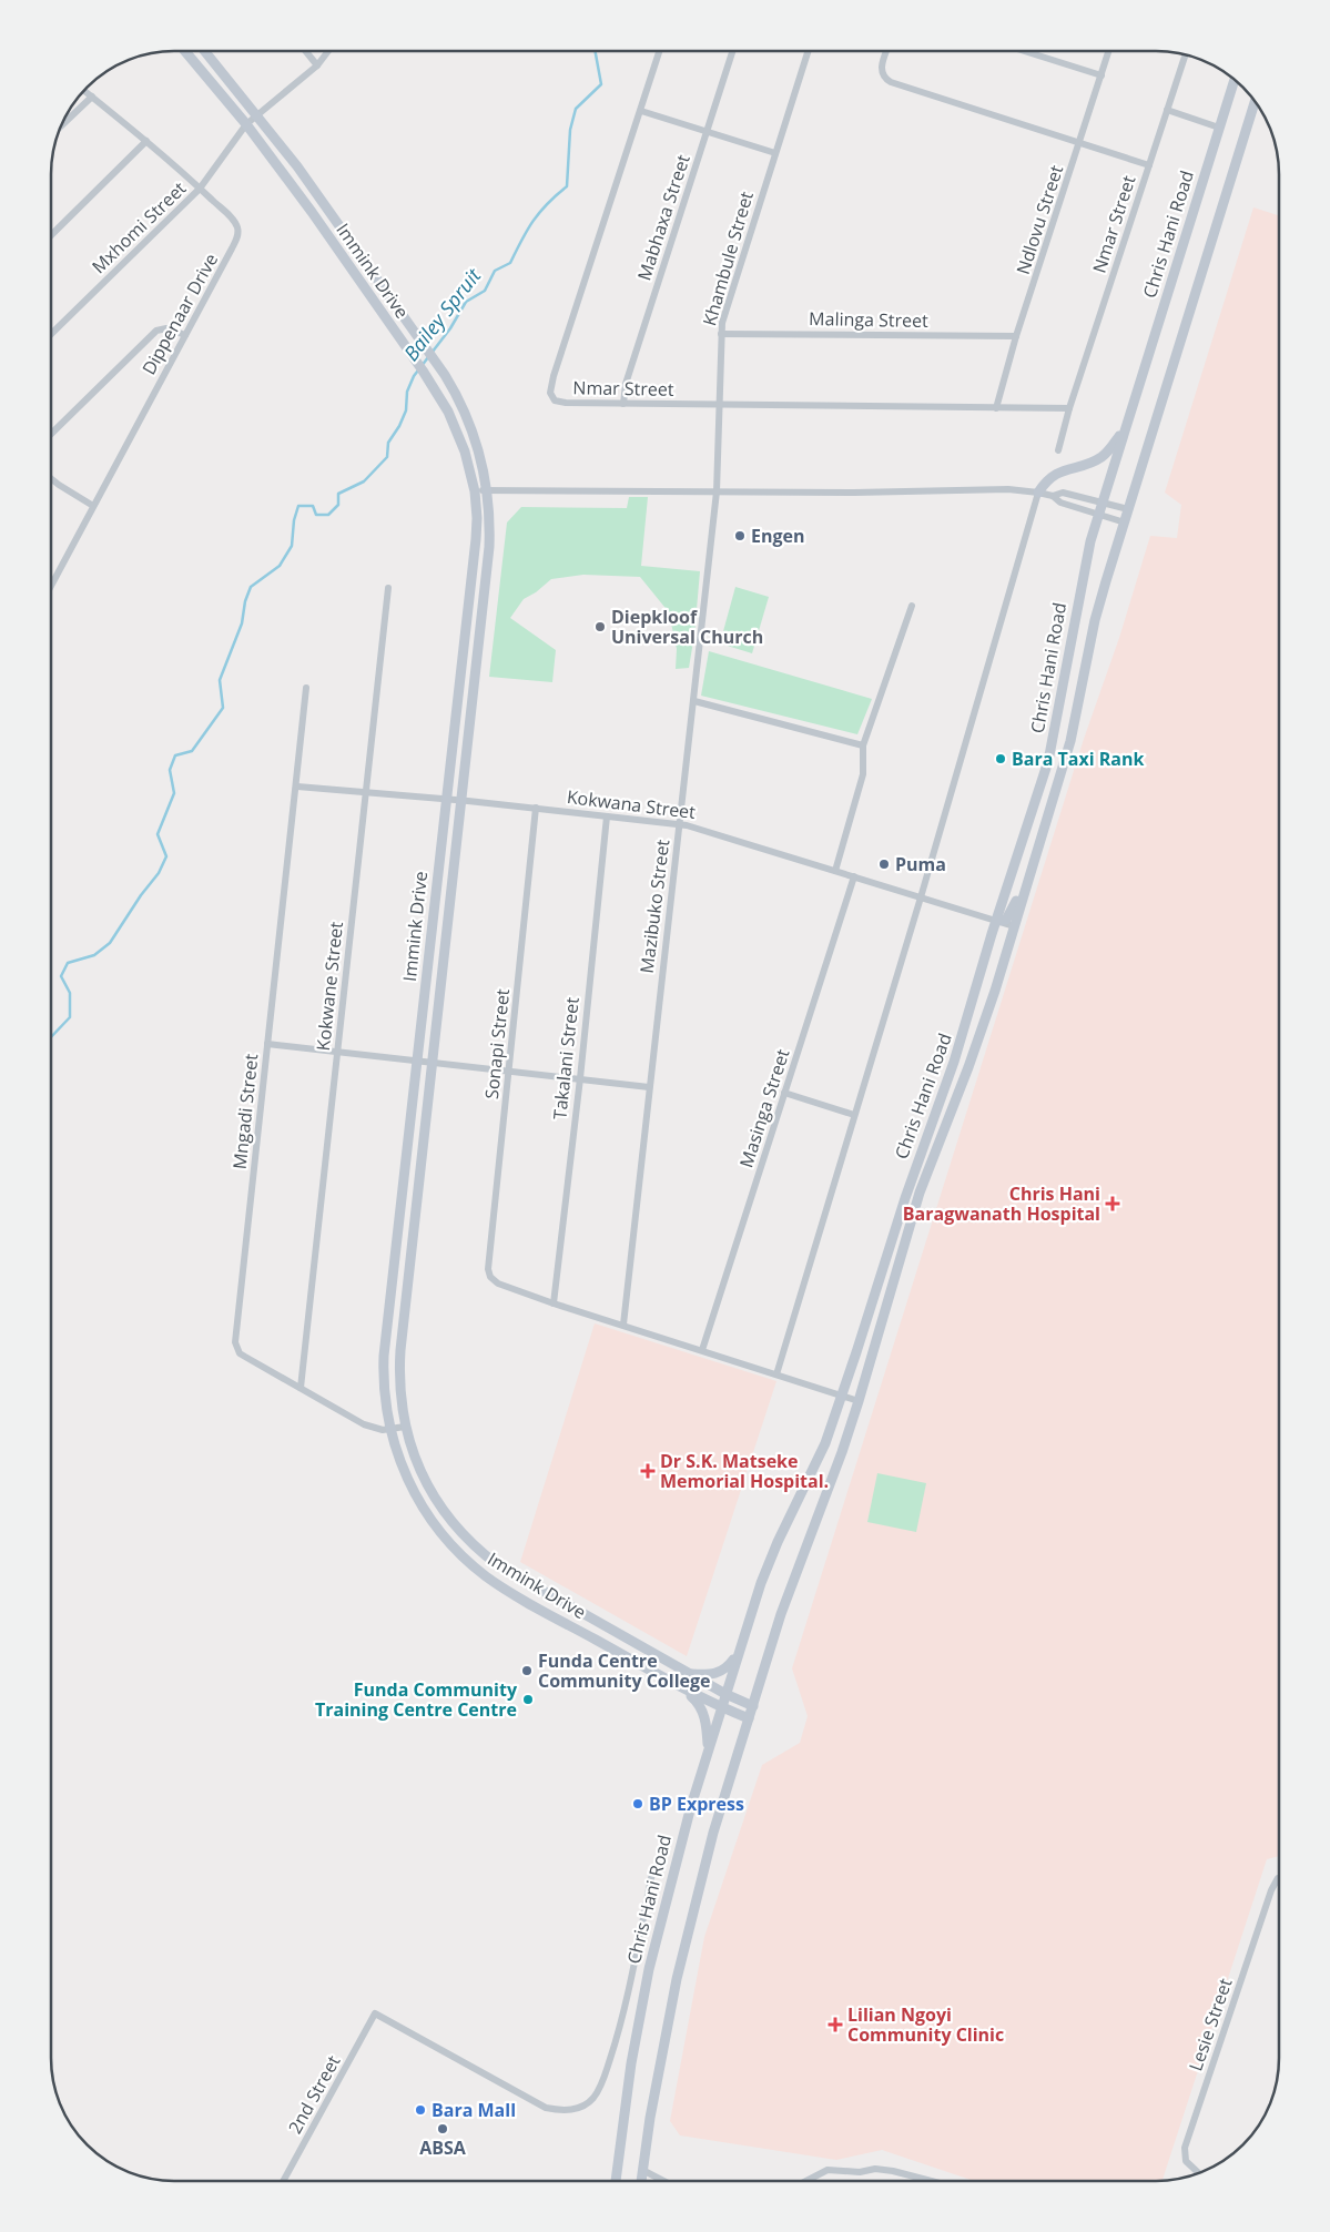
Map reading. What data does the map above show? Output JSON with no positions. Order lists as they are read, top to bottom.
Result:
{
  "streets": {
    "main road": ["Chris Hani Road", "Immink Drive"],
    "street": [
      "Mabhaxa Street",
      "Ndlovu Street",
      "Nmar Street",
      "Mxhomi Street",
      "Khambule Street",
      "Dippenaar Drive",
      "Malinga Street",
      "Kokwana Street",
      "Mazibuko Street",
      "Kokwane Street",
      "Sonapi Street",
      "Takalani Street",
      "Masinga Street",
      "Mngadi Street",
      "Lesie Street",
      "2nd Street"
    ]
  },
  "crossings": [
    ["Mabhaxa Street", "Nmar Street"],
    ["Ndlovu Street", "Nmar Street"],
    ["Ndlovu Street", "Malinga Street"],
    ["Nmar Street", "Khambule Street"],
    ["Mxhomi Street", "Immink Drive"],
    ["Mxhomi Street", "Dippenaar Drive"],
    ["Chris Hani Road", "Immink Drive"],
    ["Chris Hani Road", "Kokwana Street"],
    ["Khambule Street", "Malinga Street"],
    ["Khambule Street", "Mazibuko Street"],
    ["Immink Drive", "Kokwana Street"],
    ["Immink Drive", "Mngadi Street"],
    ["Kokwana Street", "Mazibuko Street"],
    ["Kokwana Street", "Kokwane Street"],
    ["Kokwana Street", "Sonapi Street"],
    ["Kokwana Street", "Takalani Street"],
    ["Kokwana Street", "Masinga Street"],
    ["Kokwana Street", "Mngadi Street"],
    ["Kokwane Street", "Mngadi Street"],
    ["Sonapi Street", "Takalani Street"]
  ],
  "water": ["Bailey Spruit"],
  "places": {
    "other": [
      "Engen",
      "Diepkloof Universal Church",
      "Bara Taxi Rank",
      "Puma",
      "Funda Centre Community College",
      "Funda Community Training Centre Centre",
      "BP Express",
      "Bara Mall",
      "ABSA"
    ],
    "health": ["Chris Hani Baragwanath Hospital", "Dr S.K. Matseke Memorial Hospital.", "Lilian Ngoyi Community Clinic"]
  }
}
